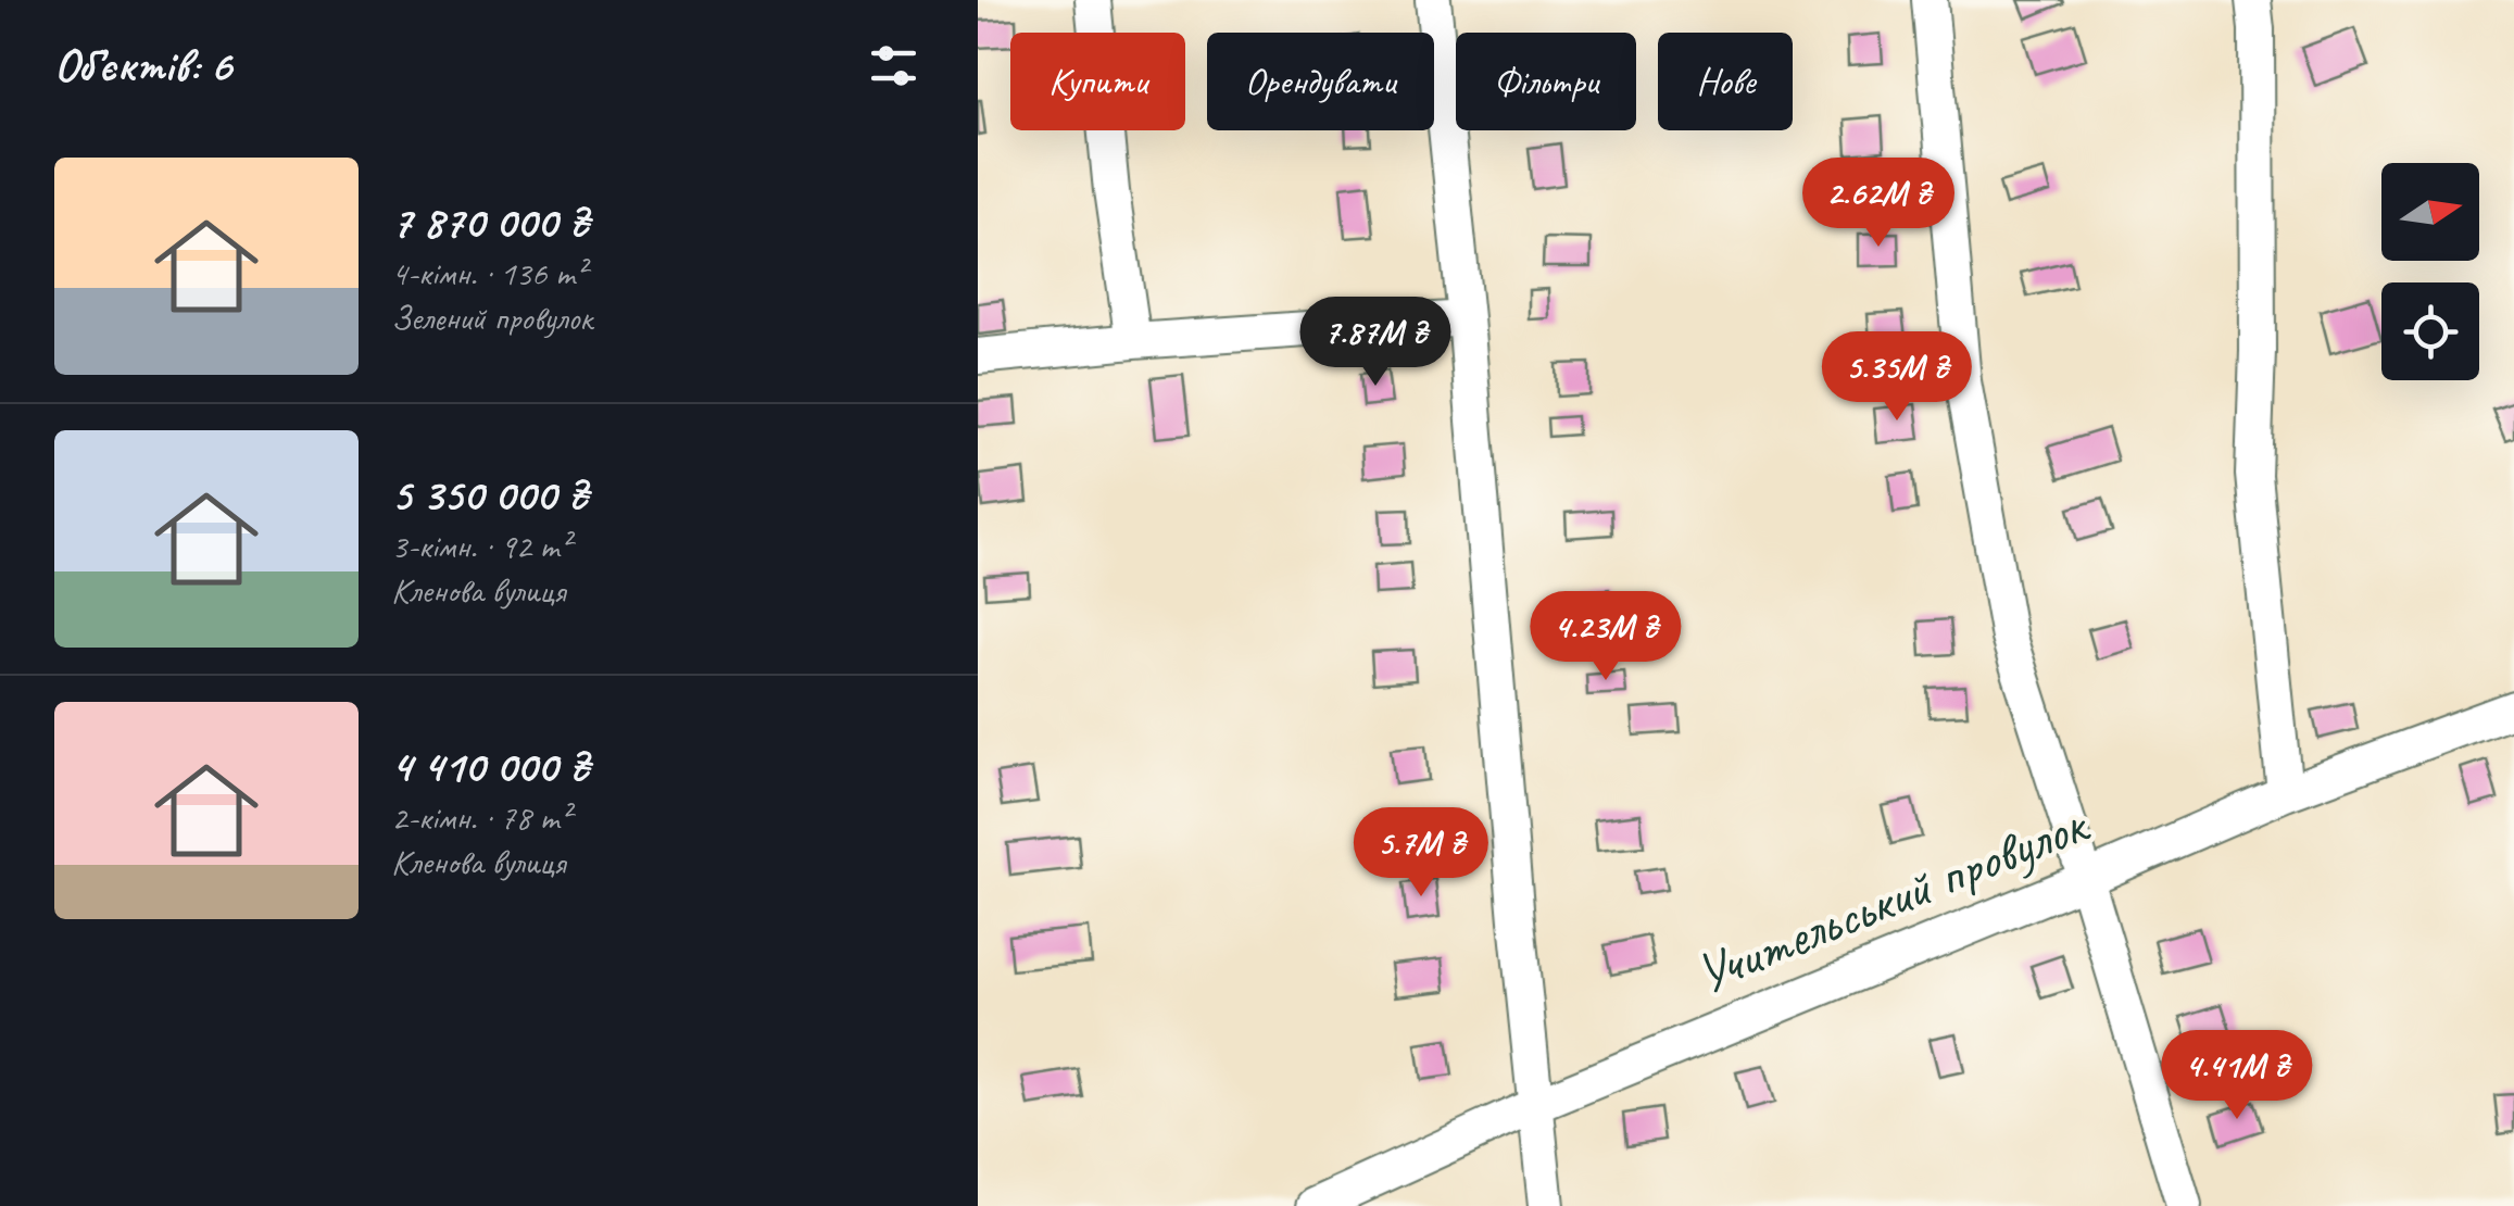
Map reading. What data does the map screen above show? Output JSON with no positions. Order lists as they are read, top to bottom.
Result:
{
  "streets": {
    "street": ["Учительський провулок"]
  },
  "north": "right",
  "page": {
    "heading": "Об’єктів: 6",
    "chip": [
      "Купити",
      "Орендувати",
      "Фільтри",
      "Нове"
    ],
    "list": [
      {
        "name": "7 870 000 ₴",
        "note": "4-кімн. · 136 m² · Зелений провулок"
      },
      {
        "name": "5 350 000 ₴",
        "note": "3-кімн. · 92 m² · Кленова вулиця"
      },
      {
        "name": "4 410 000 ₴",
        "note": "2-кімн. · 78 m² · Кленова вулиця"
      }
    ],
    "price": [
      "2.62M ₴",
      "7.87M ₴",
      "5.35M ₴",
      "4.23M ₴",
      "5.7M ₴",
      "4.41M ₴"
    ]
  }
}
